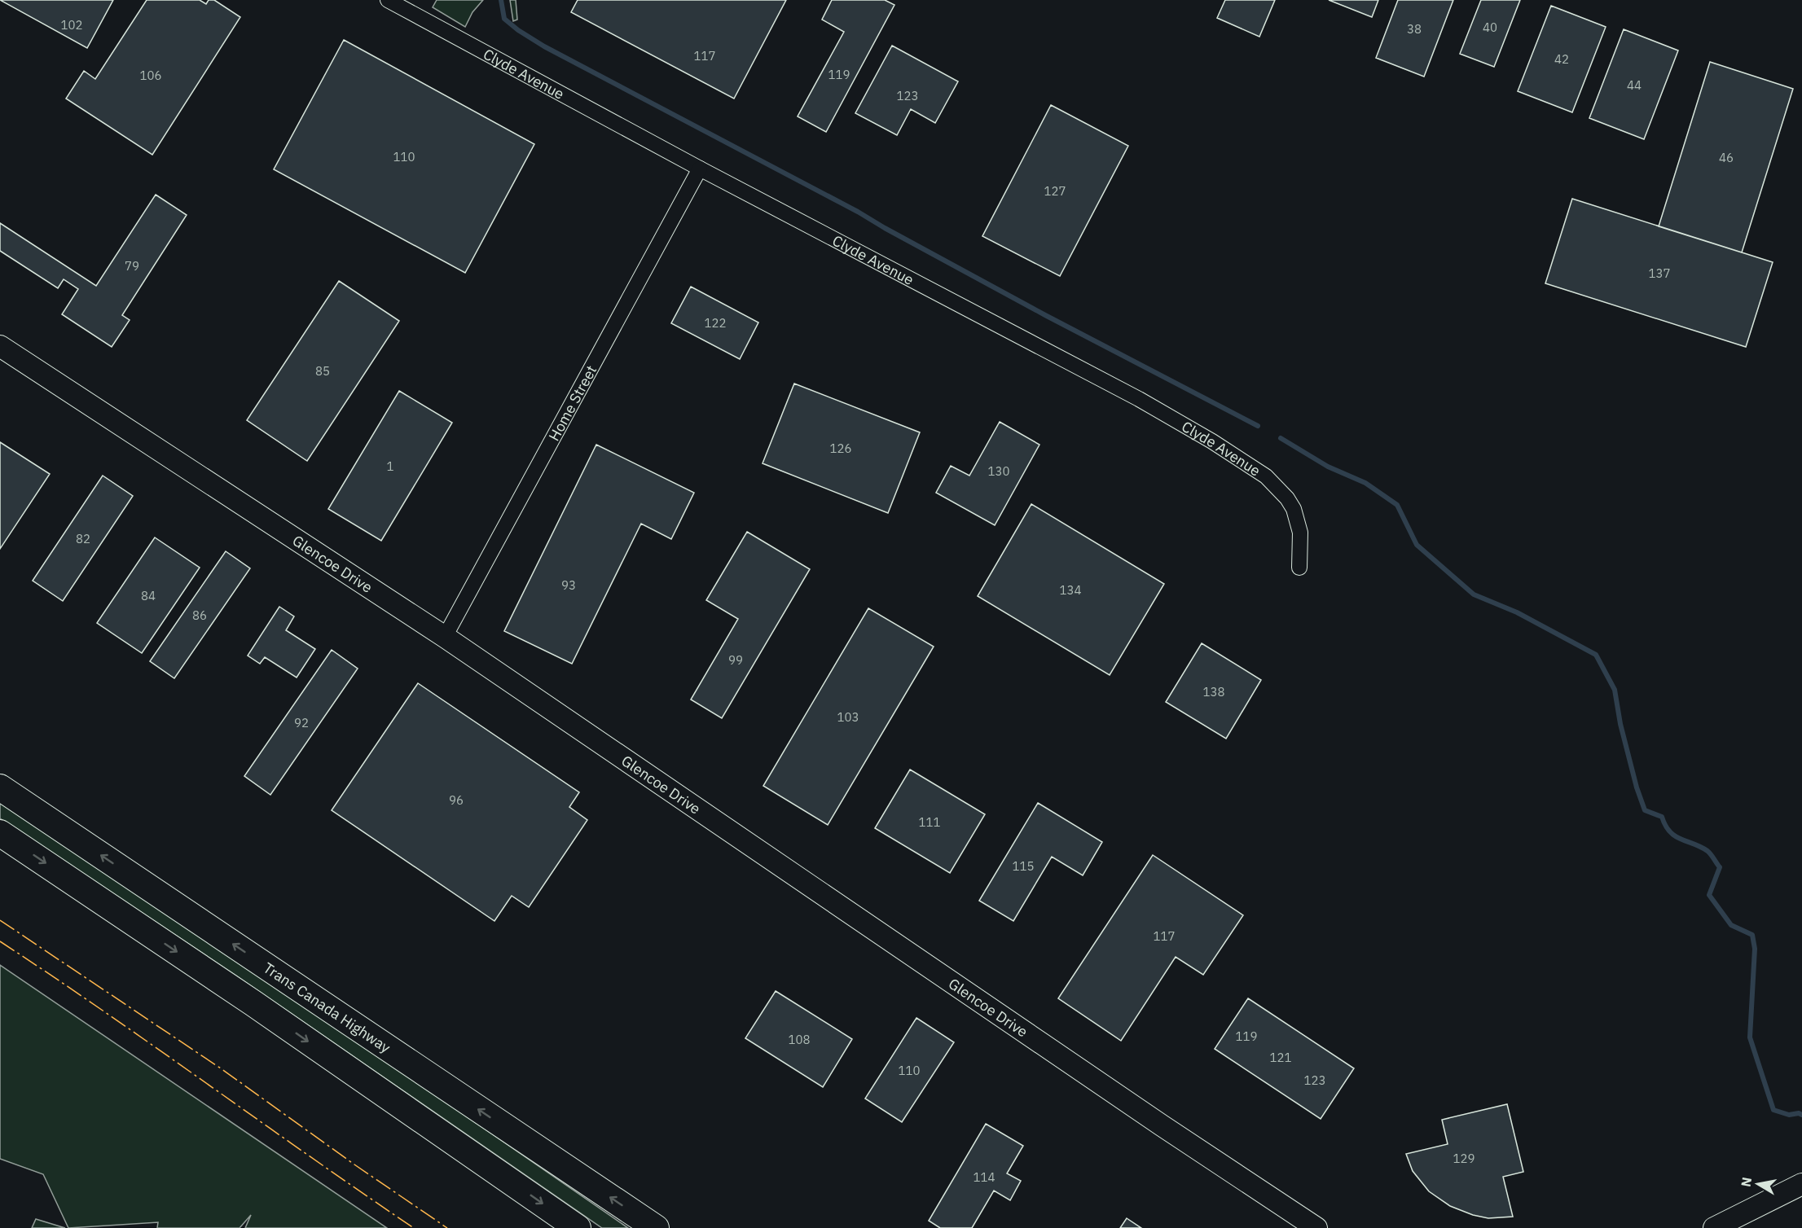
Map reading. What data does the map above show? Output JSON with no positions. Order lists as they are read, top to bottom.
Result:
{
  "streets": {
    "highway": ["Trans Canada Highway"],
    "street": ["Clyde Avenue", "Home Street", "Glencoe Drive"]
  },
  "crossings": [
    ["Clyde Avenue", "Home Street"],
    ["Home Street", "Glencoe Drive"]
  ],
  "house_numbers": [
    "102",
    "40",
    "38",
    "117",
    "42",
    "119",
    "106",
    "44",
    "123",
    "110",
    "46",
    "127",
    "79",
    "137",
    "122",
    "85",
    "126",
    "1",
    "130",
    "82",
    "93",
    "134",
    "84",
    "86",
    "99",
    "138",
    "103",
    "92",
    "96",
    "111",
    "115",
    "117",
    "119",
    "108",
    "121",
    "110",
    "123",
    "129",
    "114"
  ],
  "north": "left"
}
